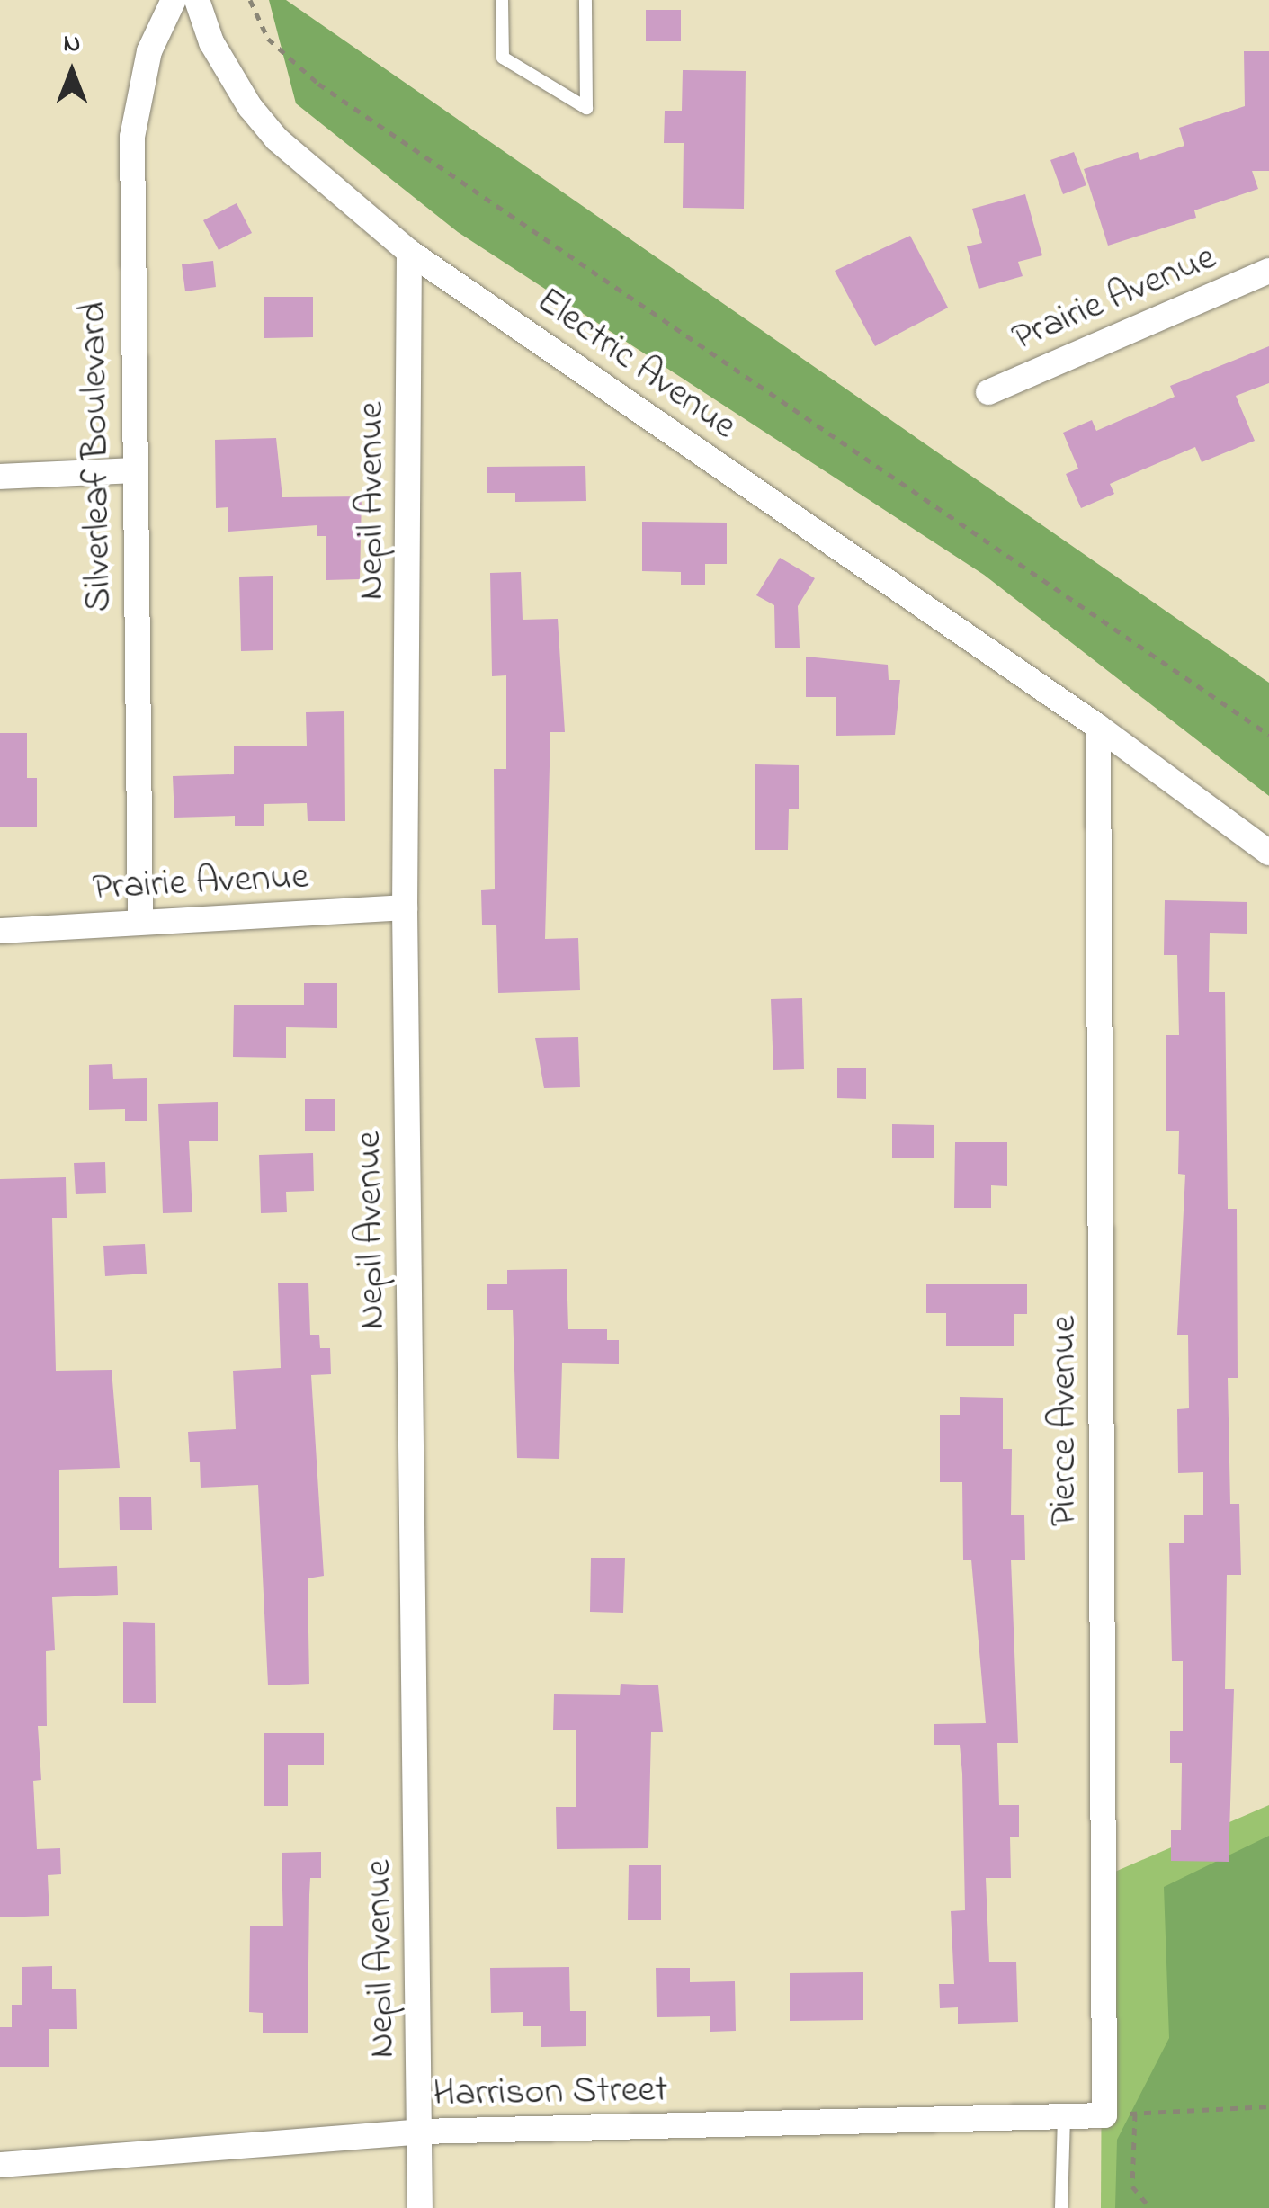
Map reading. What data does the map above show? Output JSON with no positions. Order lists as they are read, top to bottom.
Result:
{
  "streets": {
    "street": [
      "Prairie Avenue",
      "Electric Avenue",
      "Silverleaf Boulevard",
      "Nepil Avenue",
      "Pierce Avenue",
      "Harrison Street"
    ]
  },
  "crossings": [
    ["Prairie Avenue", "Silverleaf Boulevard"],
    ["Prairie Avenue", "Nepil Avenue"],
    ["Electric Avenue", "Nepil Avenue"],
    ["Electric Avenue", "Pierce Avenue"],
    ["Nepil Avenue", "Harrison Street"],
    ["Pierce Avenue", "Harrison Street"]
  ],
  "north": "top"
}
